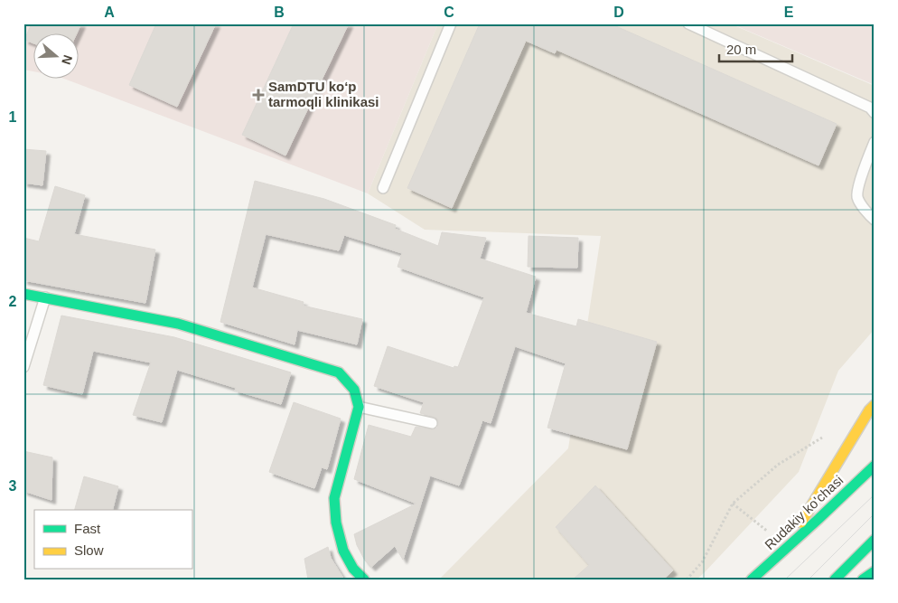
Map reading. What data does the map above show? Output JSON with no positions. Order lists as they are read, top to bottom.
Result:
{
  "streets": {
    "street": ["Rudakiy ko'chasi"]
  },
  "places": {
    "health": ["SamDTU ko‘p tarmoqli klinikasi"]
  },
  "legend": ["Fast", "Slow"],
  "scale_bar": "20 m",
  "north": "right",
  "grid": {
    "columns": [
      "A",
      "B",
      "C",
      "D",
      "E"
    ],
    "rows": ["1", "2", "3"]
  }
}
